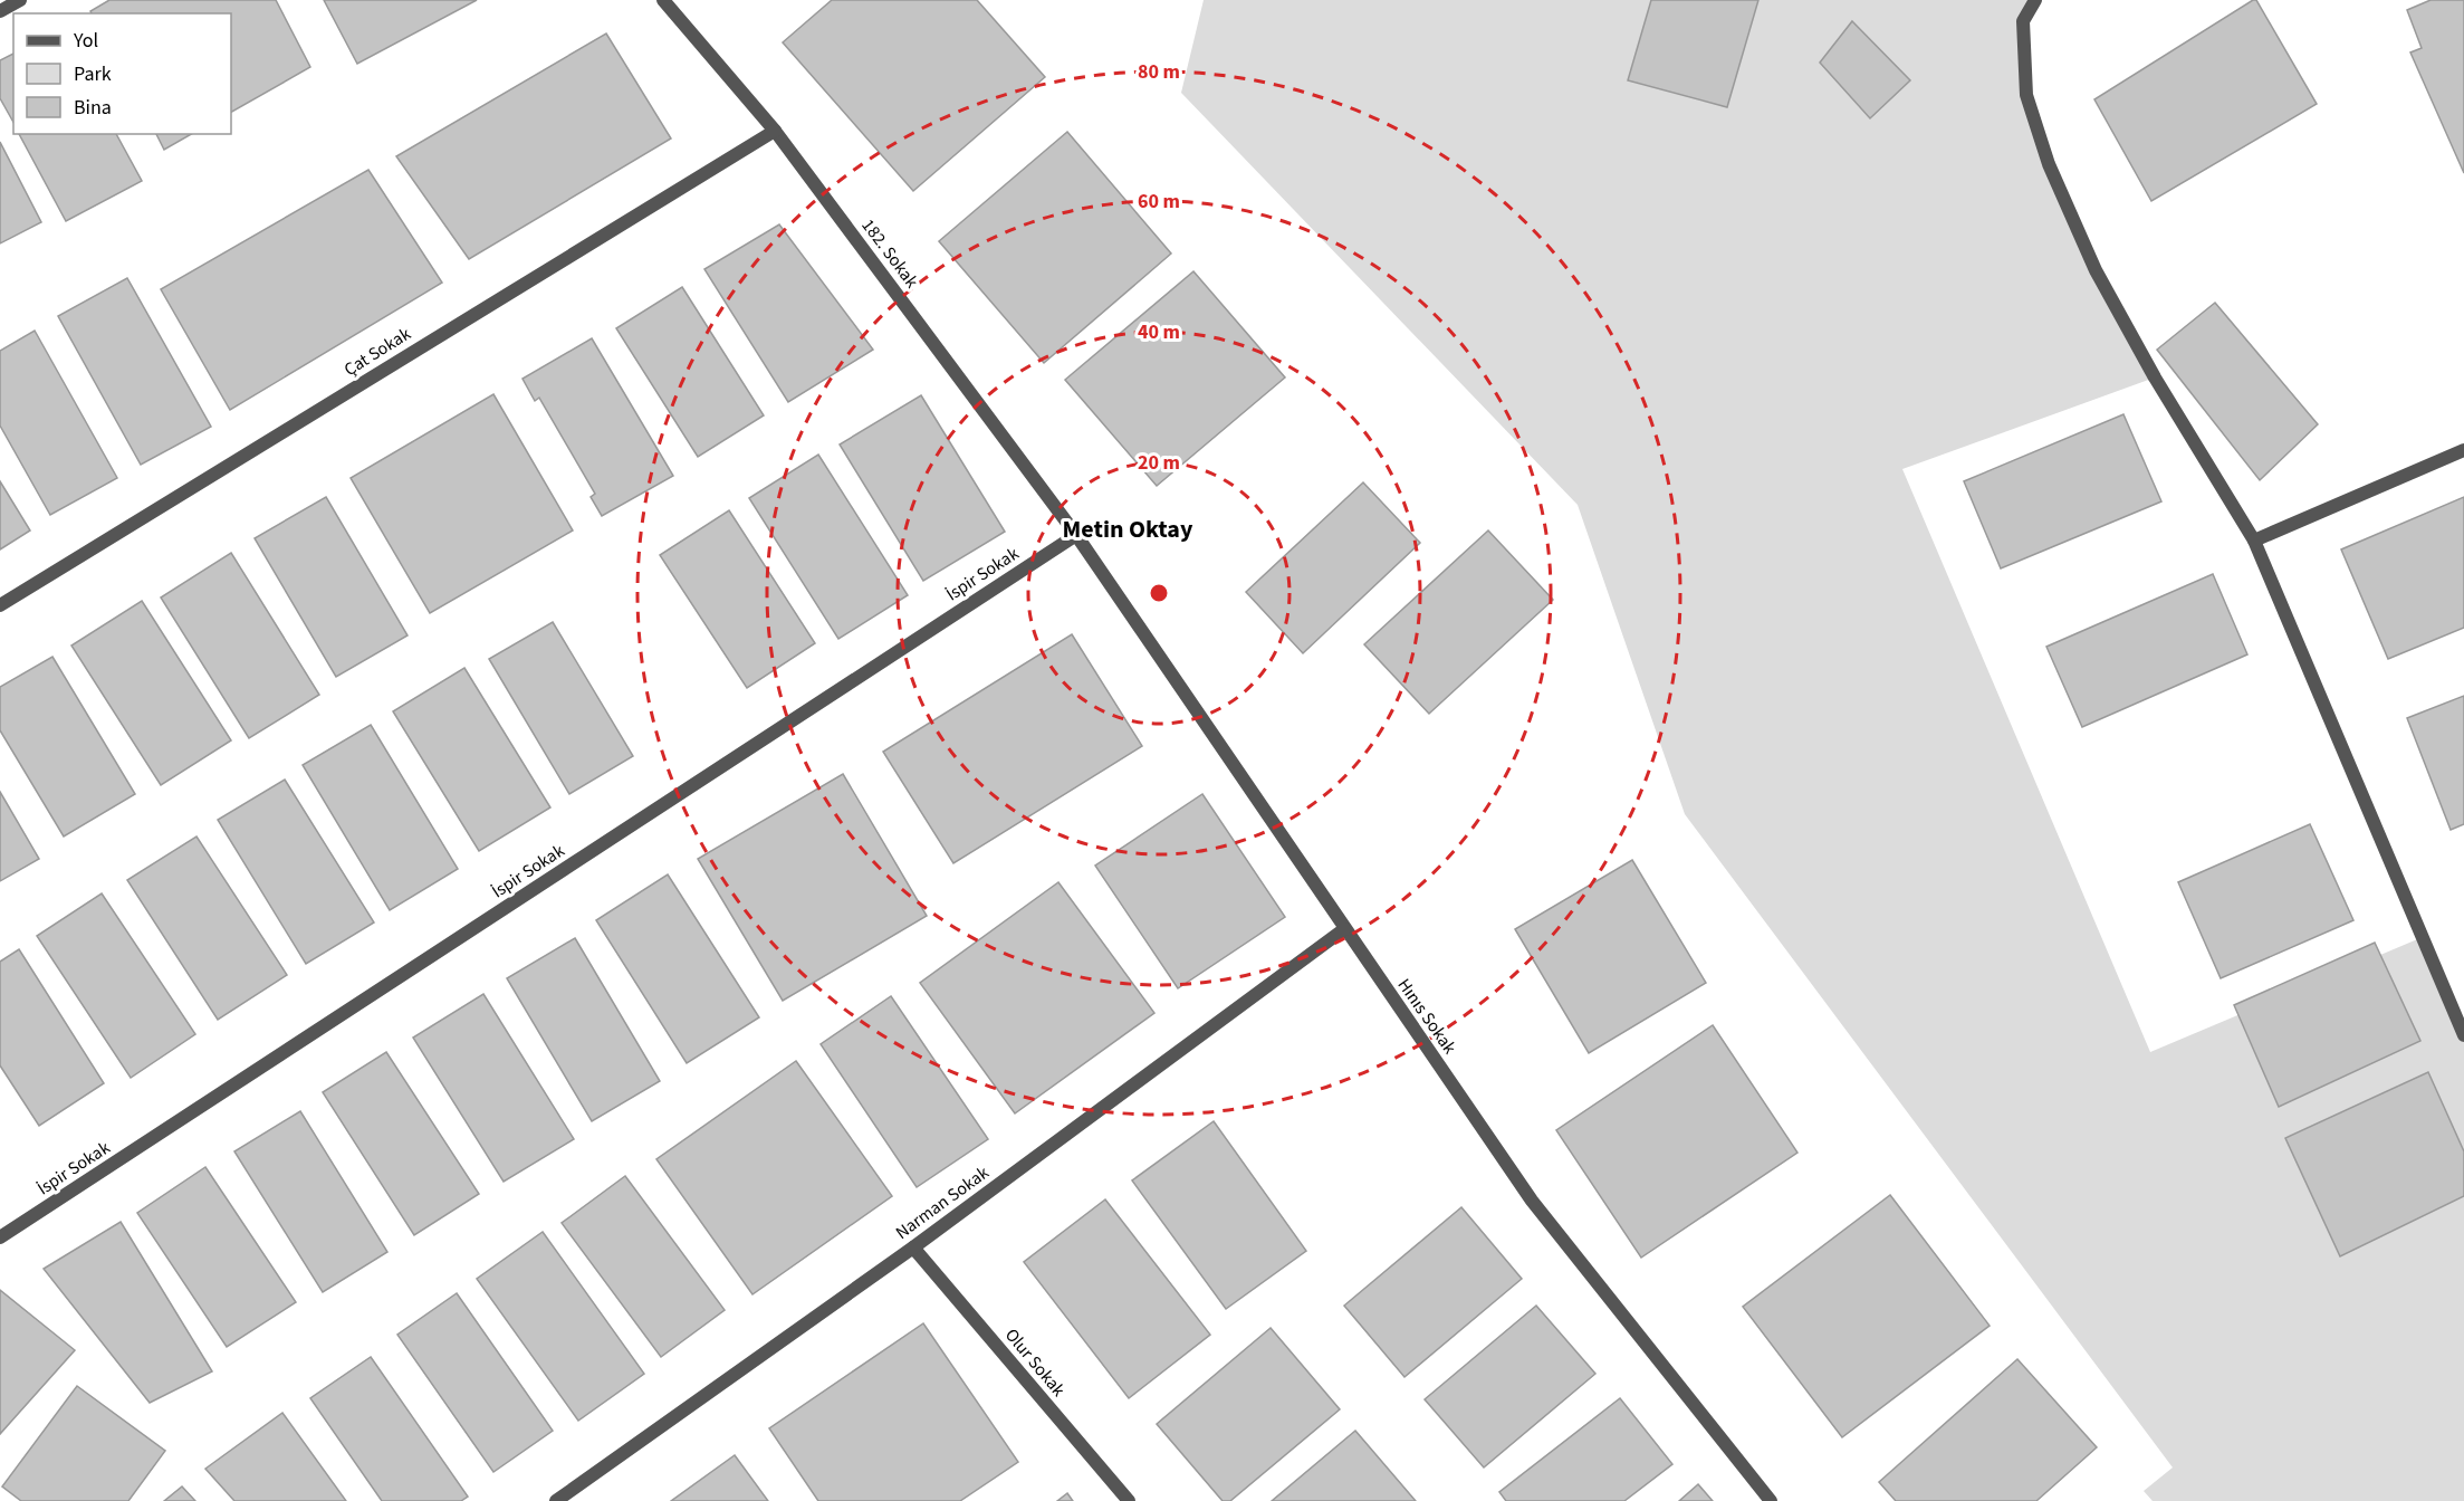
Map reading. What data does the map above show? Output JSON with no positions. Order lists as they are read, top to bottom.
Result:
{
  "streets": {
    "street": [
      "182. Sokak",
      "Çat Sokak",
      "İspir Sokak",
      "Hınıs Sokak",
      "Narman Sokak",
      "Olur Sokak"
    ]
  },
  "crossings": [
    ["182. Sokak", "Çat Sokak"],
    ["182. Sokak", "İspir Sokak"],
    ["182. Sokak", "Hınıs Sokak"],
    ["İspir Sokak", "Hınıs Sokak"],
    ["Hınıs Sokak", "Narman Sokak"],
    ["Narman Sokak", "Olur Sokak"]
  ],
  "districts": ["Metin Oktay"],
  "legend": ["Yol", "Park", "Bina"],
  "rings": [
    "80 m",
    "60 m",
    "40 m",
    "20 m"
  ]
}
